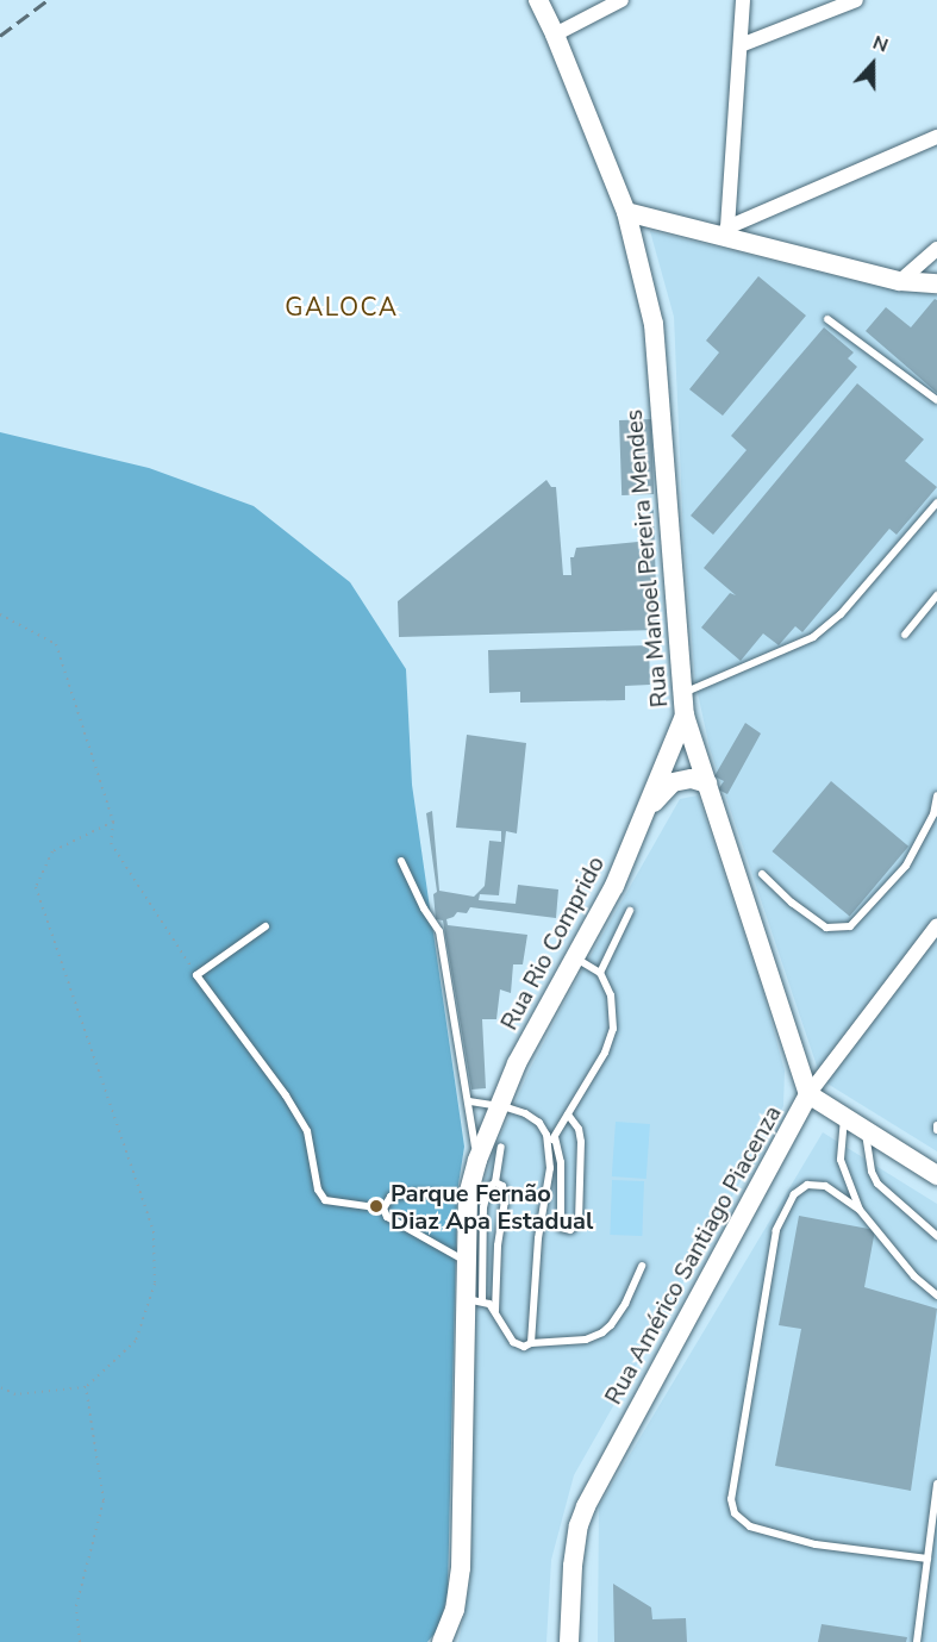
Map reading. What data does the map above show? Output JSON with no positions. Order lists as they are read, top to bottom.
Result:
{
  "streets": {
    "street": ["Rua Manoel Pereira Mendes", "Rua Rio Comprido", "Rua Américo Santiago Piacenza"]
  },
  "crossings": [
    ["Rua Manoel Pereira Mendes", "Rua Rio Comprido"],
    ["Rua Manoel Pereira Mendes", "Rua Américo Santiago Piacenza"]
  ],
  "districts": ["GALOCA"],
  "places": ["Parque Fernão Diaz Apa Estadual"],
  "north": "top"
}
